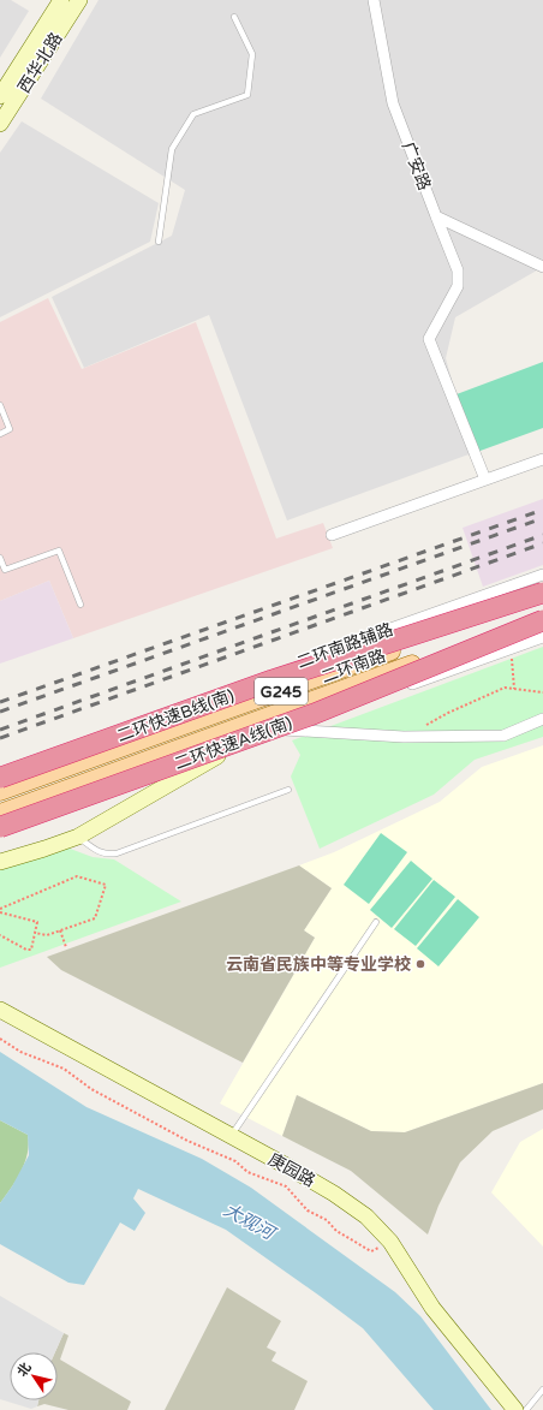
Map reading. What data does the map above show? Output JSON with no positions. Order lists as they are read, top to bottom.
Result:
{
  "streets": {
    "highway": ["二环快速B线(南)", "二环快速A线(南)"],
    "main road": ["二环南路", "G245"],
    "street": [
      "西华北路",
      "广安路",
      "二环南路辅路",
      "庚园路"
    ]
  },
  "crossings": [
    ["二环南路辅路", "二环南路"]
  ],
  "water": ["大观河"],
  "places": ["云南省民族中等专业学校"],
  "north": "top left"
}
